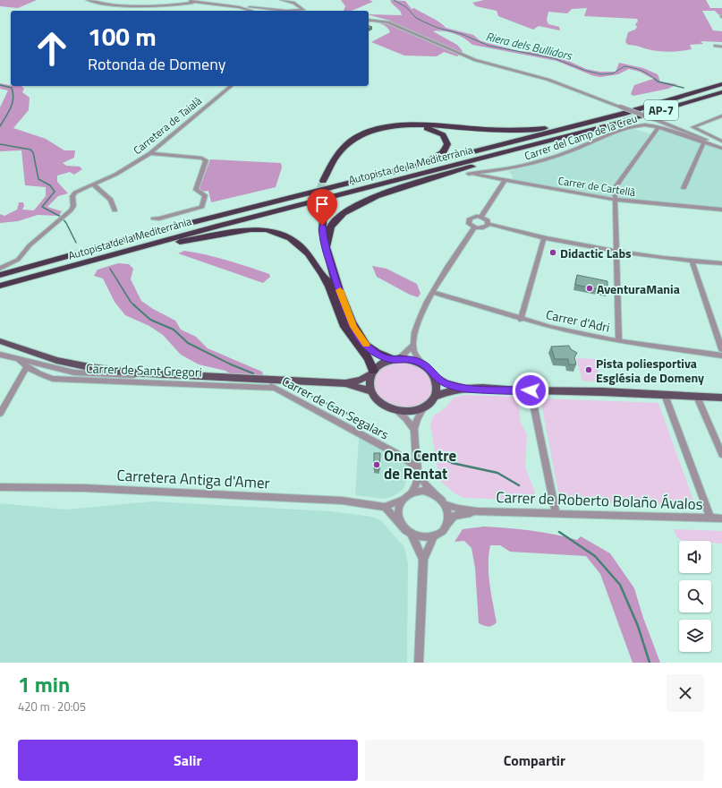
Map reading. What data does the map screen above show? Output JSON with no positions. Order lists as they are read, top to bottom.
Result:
{
  "streets": {
    "highway": ["AP-7", "Autopista de la Mediterrània"],
    "main road": ["Carrer de Sant Gregori"],
    "street": [
      "Carretera de Taialà",
      "Carrer del Camp de la Creu",
      "Carrer de Cartellà",
      "Carrer d'Adri",
      "Carrer de Can Segalars",
      "Carretera Antiga d'Amer",
      "Carrer de Roberto Bolaño Ávalos"
    ]
  },
  "crossings": [
    ["Carrer del Camp de la Creu", "Carrer de Cartellà"],
    ["Carrer de Sant Gregori", "Carrer de Can Segalars"]
  ],
  "water": ["Riera dels Bullidors"],
  "places": [
    "Didactic Labs",
    "AventuraMania",
    "Pista poliesportiva Església de Domeny",
    "Ona Centre de Rentat"
  ],
  "page": {
    "turn": ["100 m", "Rotonda de Domeny"],
    "heading": ["1 min", "420 m · 20:05"],
    "buttons": ["Salir", "Compartir"]
  }
}
